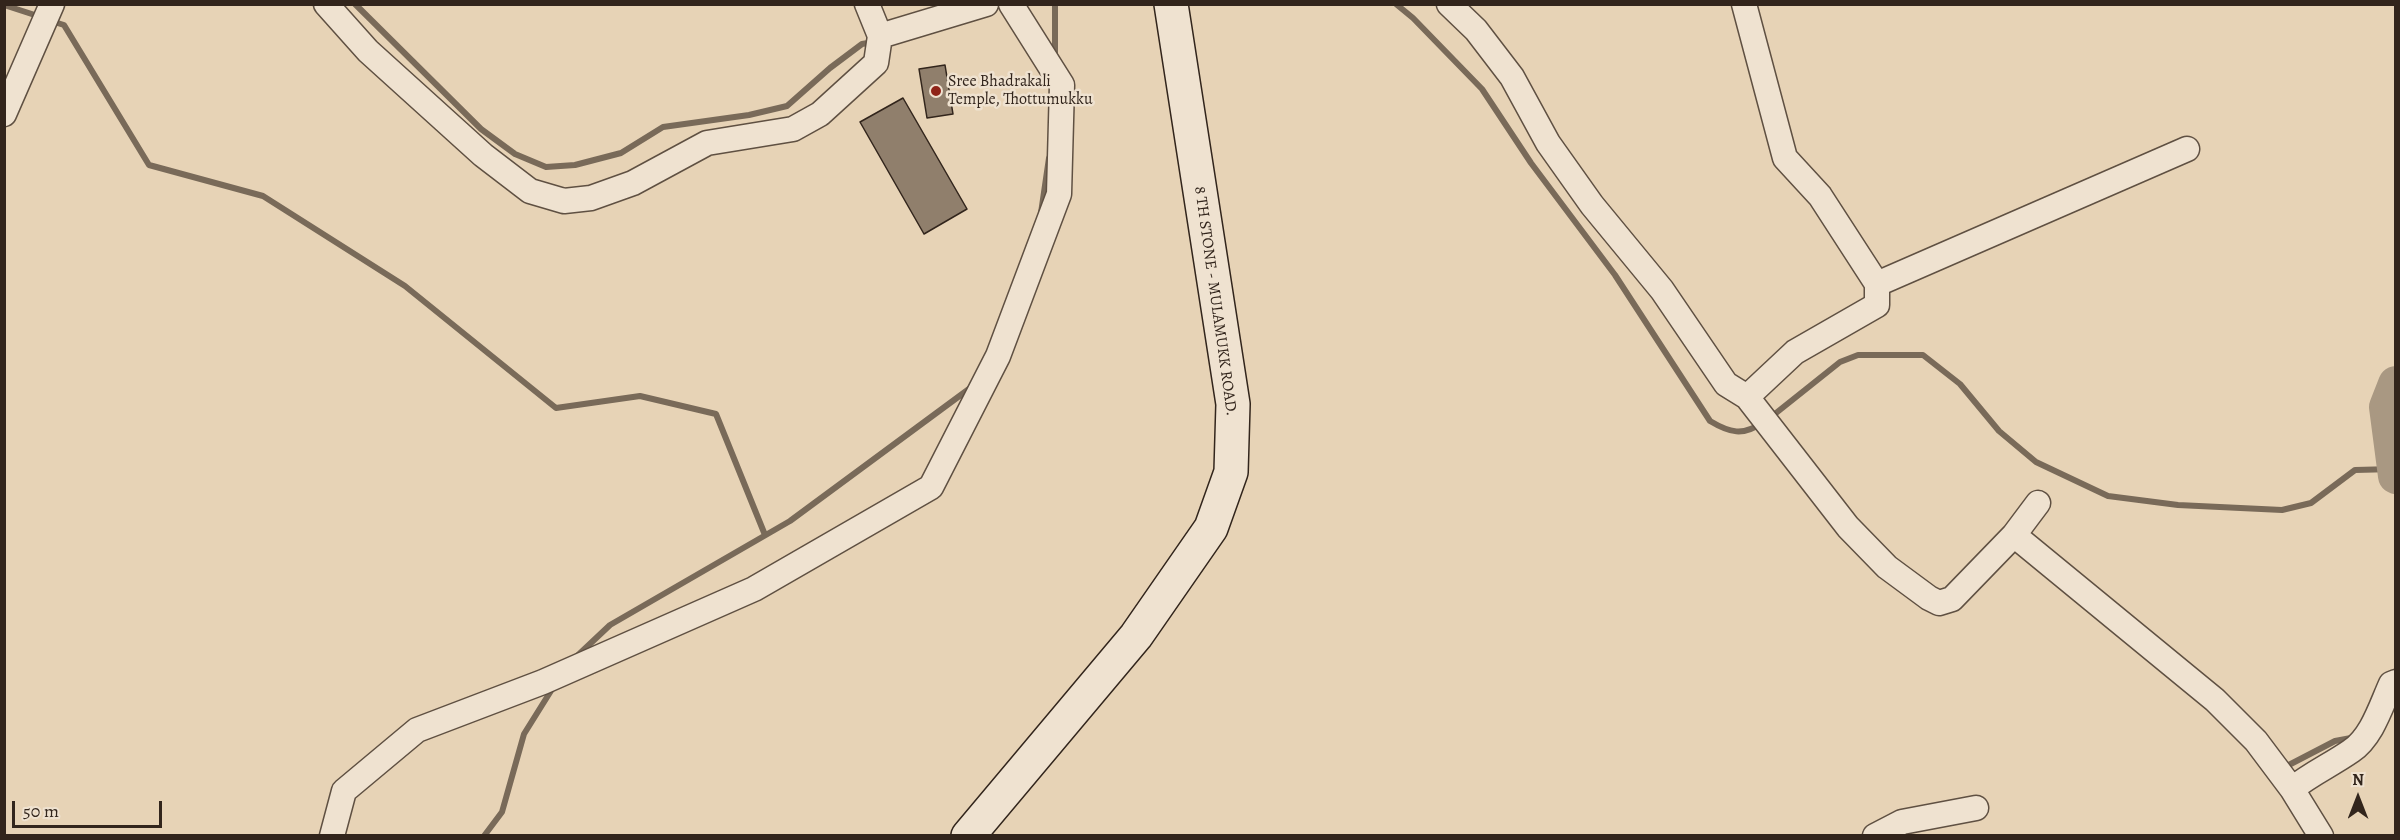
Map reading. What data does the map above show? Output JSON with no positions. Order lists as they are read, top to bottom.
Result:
{
  "streets": {
    "main road": ["8 TH STONE - MULAMUKK ROAD."]
  },
  "places": ["Sree Bhadrakali Temple, Thottumukku"],
  "scale_bar": "50 m",
  "north": "top"
}
